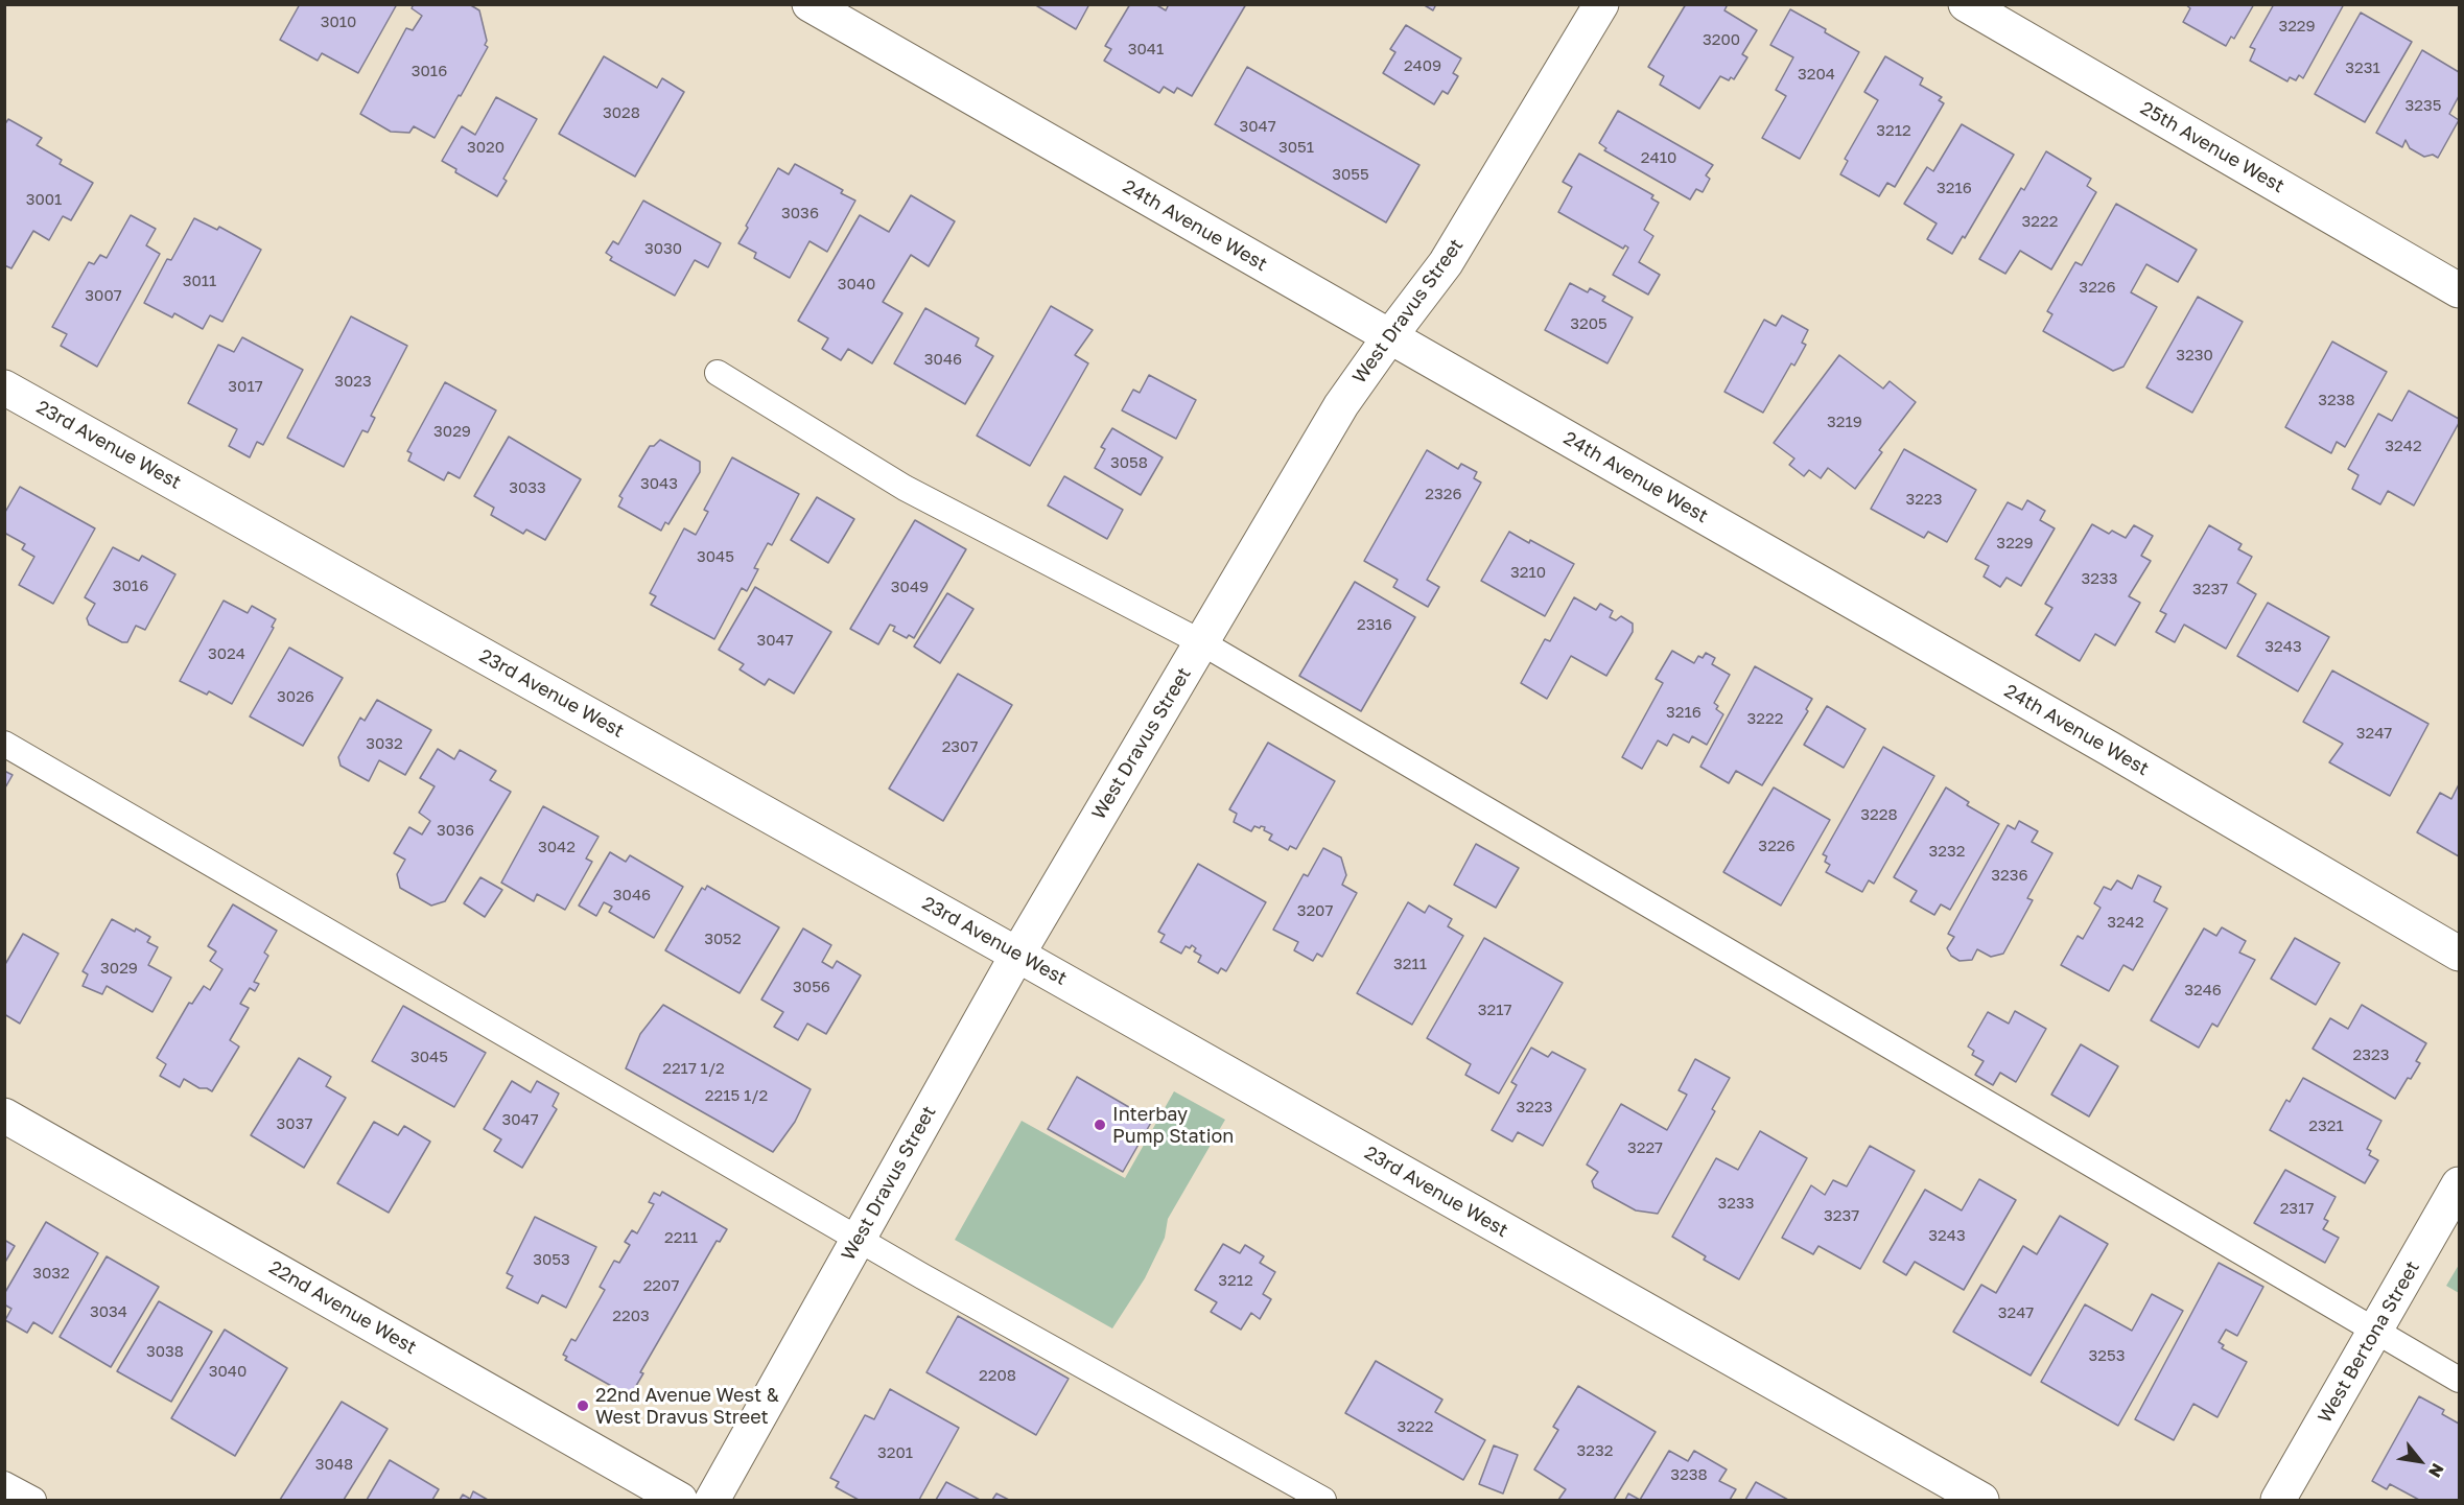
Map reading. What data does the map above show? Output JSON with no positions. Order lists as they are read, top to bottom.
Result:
{
  "streets": {
    "street": [
      "25th Avenue West",
      "24th Avenue West",
      "West Dravus Street",
      "23rd Avenue West",
      "22nd Avenue West",
      "West Bertona Street"
    ]
  },
  "crossings": [
    ["24th Avenue West", "West Dravus Street"],
    ["West Dravus Street", "23rd Avenue West"]
  ],
  "places": ["Interbay Pump Station", "22nd Avenue West & West Dravus Street"],
  "house_numbers": [
    "3010",
    "3229",
    "3200",
    "3041",
    "2409",
    "3231",
    "3016",
    "3204",
    "3235",
    "3028",
    "3047",
    "3212",
    "3020",
    "3051",
    "2410",
    "3055",
    "3216",
    "3001",
    "3036",
    "3222",
    "3030",
    "3011",
    "3040",
    "3226",
    "3007",
    "3205",
    "3230",
    "3046",
    "3023",
    "3017",
    "3238",
    "3219",
    "3029",
    "3242",
    "3058",
    "3043",
    "3033",
    "2326",
    "3223",
    "3229",
    "3045",
    "3210",
    "3233",
    "3016",
    "3049",
    "3237",
    "2316",
    "3047",
    "3243",
    "3024",
    "3026",
    "3216",
    "3222",
    "3247",
    "3032",
    "2307",
    "3228",
    "3036",
    "3226",
    "3042",
    "3232",
    "3236",
    "3046",
    "3207",
    "3242",
    "3052",
    "3211",
    "3029",
    "3056",
    "3246",
    "3217",
    "2323",
    "3045",
    "2217 1/2",
    "2215 1/2",
    "3223",
    "3047",
    "3037",
    "2321",
    "3227",
    "3233",
    "2317",
    "3237",
    "3243",
    "2211",
    "3053",
    "3032",
    "3212",
    "2207",
    "3034",
    "3247",
    "2203",
    "3038",
    "3253",
    "3040",
    "2208",
    "3222",
    "3232",
    "3201",
    "3048",
    "3238"
  ],
  "north": "bottom right"
}
